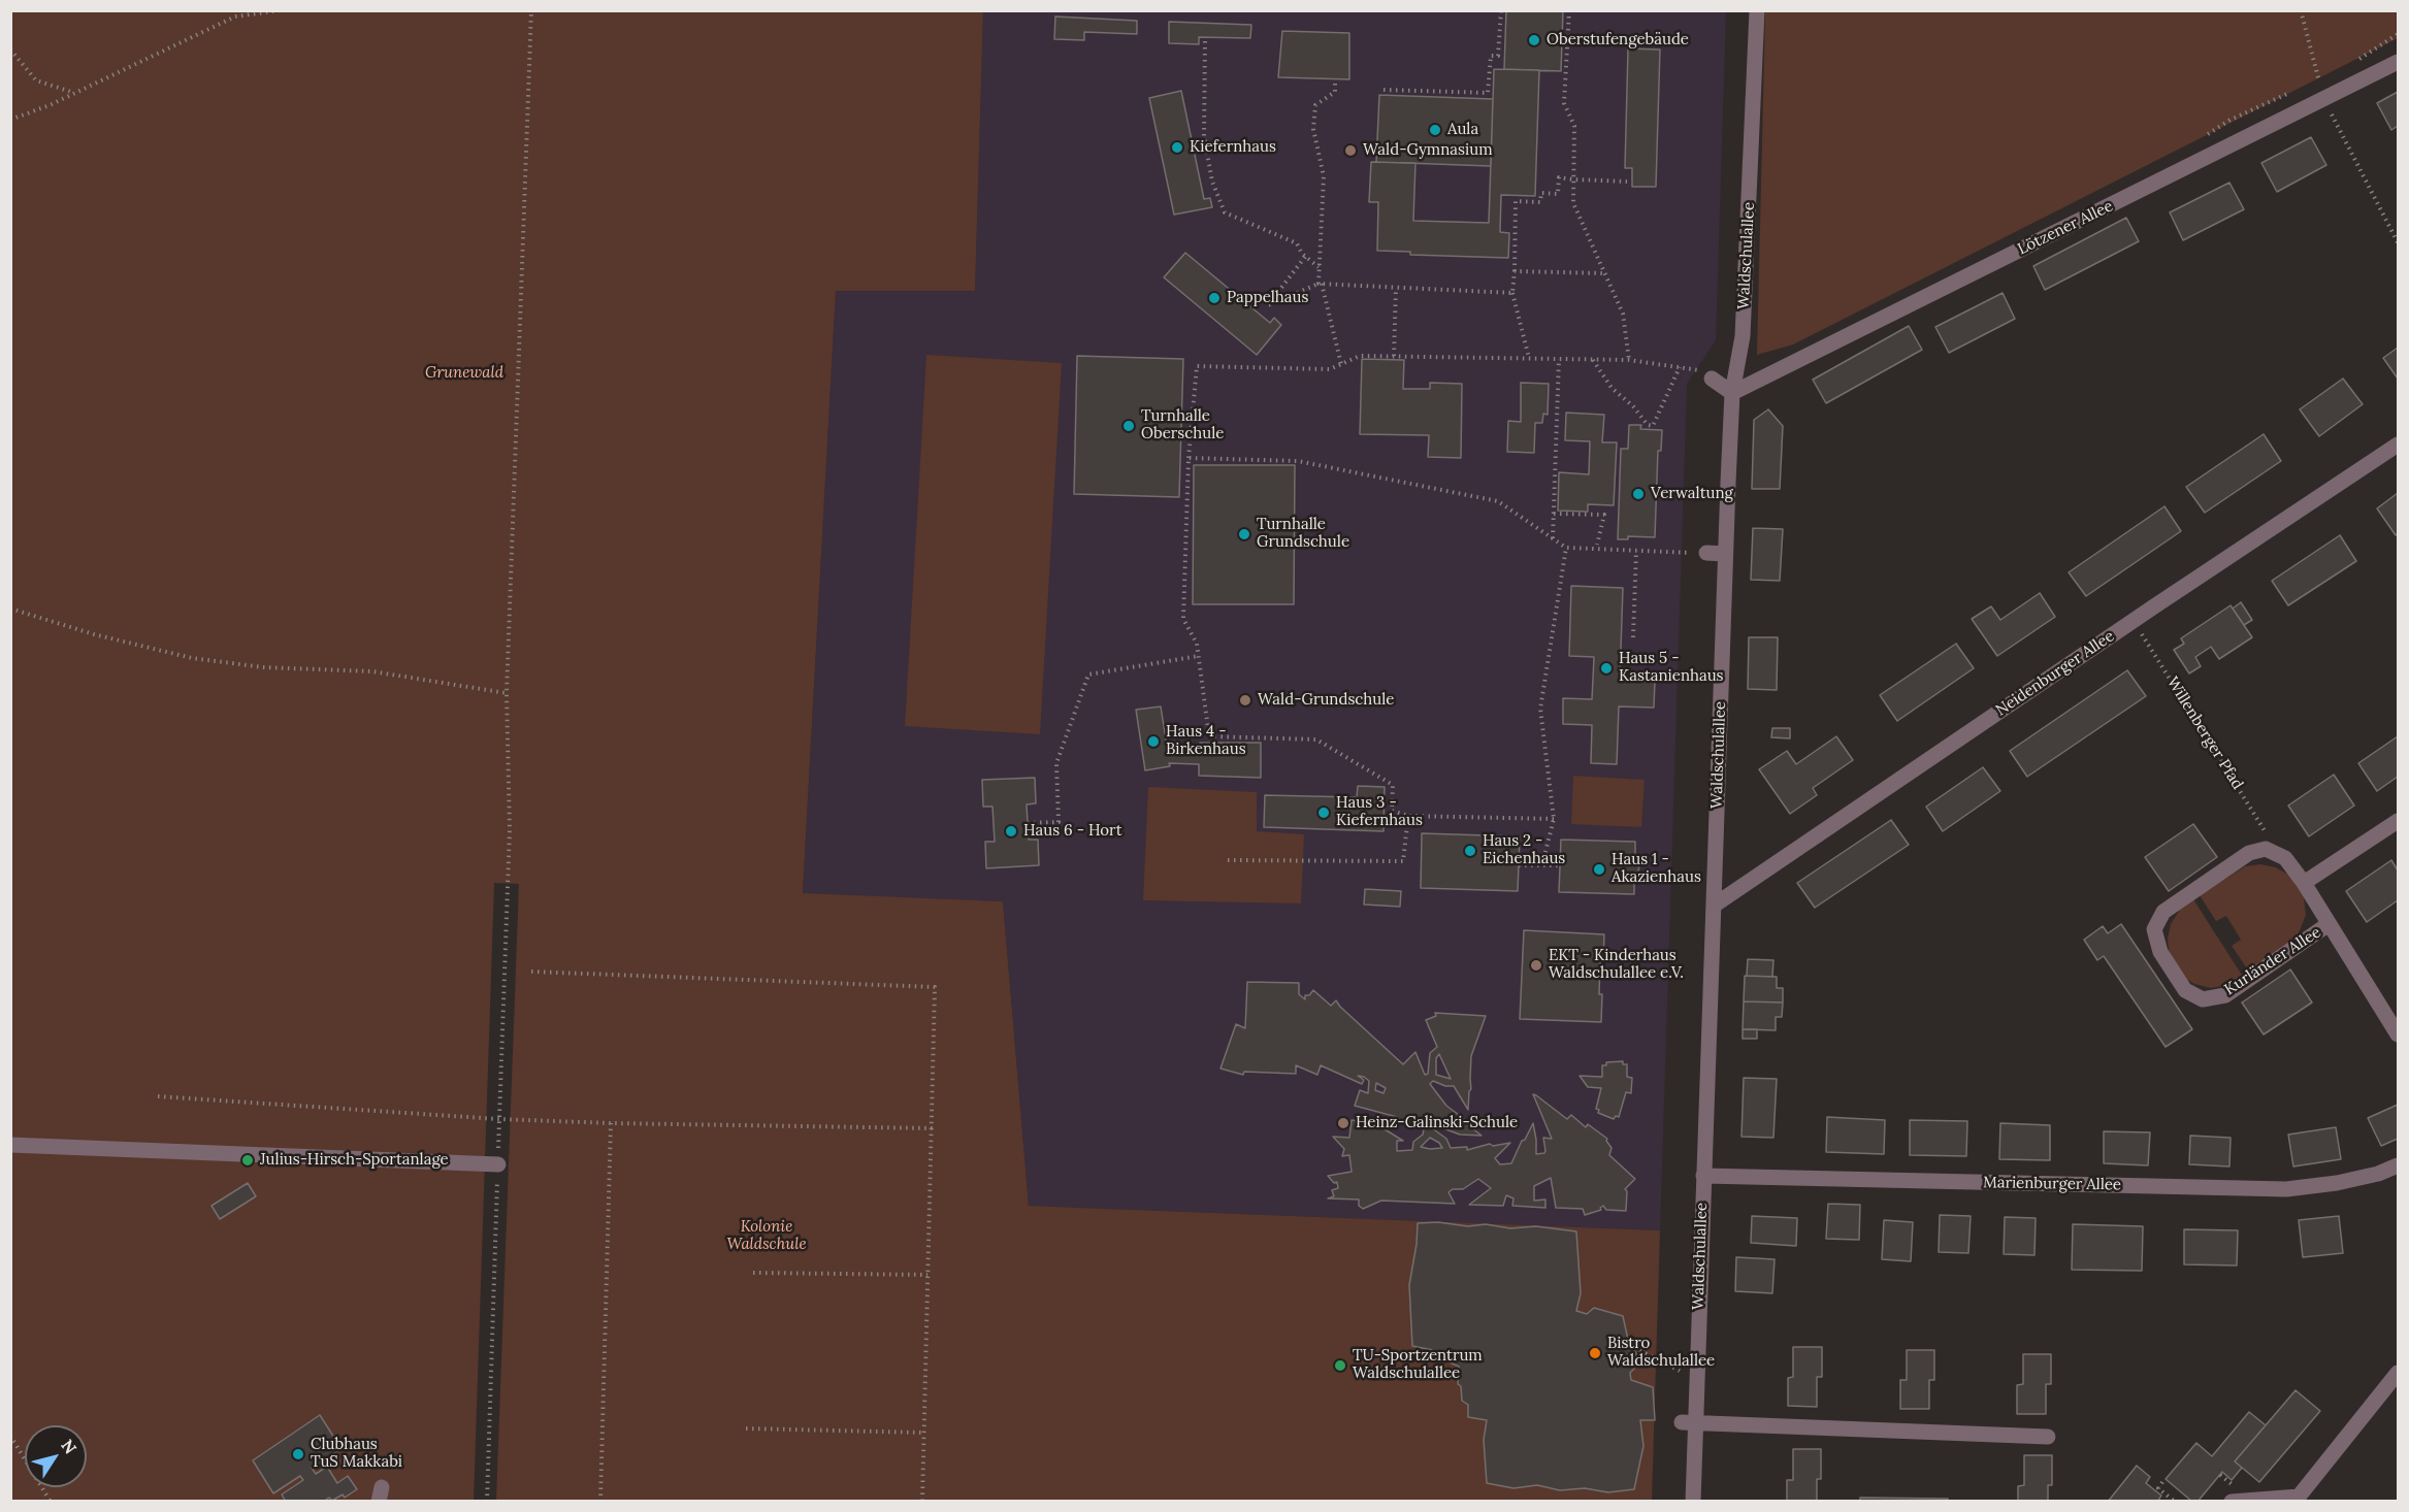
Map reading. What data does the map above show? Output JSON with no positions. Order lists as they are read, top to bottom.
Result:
{
  "streets": {
    "street": [
      "Lötzener Allee",
      "Waldschulallee",
      "Neidenburger Allee",
      "Kurländer Allee",
      "Marienburger Allee"
    ],
    "path": ["Willenberger Pfad"]
  },
  "crossings": [
    ["Lötzener Allee", "Waldschulallee"],
    ["Waldschulallee", "Neidenburger Allee"],
    ["Waldschulallee", "Marienburger Allee"],
    ["Neidenburger Allee", "Willenberger Pfad"],
    ["Willenberger Pfad", "Kurländer Allee"]
  ],
  "parks": ["Grunewald", "Kolonie Waldschule"],
  "places": [
    "Oberstufengebäude",
    "Aula",
    "Kiefernhaus",
    "Wald-Gymnasium",
    "Pappelhaus",
    "Turnhalle Oberschule",
    "Verwaltung",
    "Turnhalle Grundschule",
    "Haus 5 - Kastanienhaus",
    "Wald-Grundschule",
    "Haus 4 - Birkenhaus",
    "Haus 3 - Kiefernhaus",
    "Haus 6 - Hort",
    "Haus 2 - Eichenhaus",
    "Haus 1 - Akazienhaus",
    "EKT - Kinderhaus Waldschulallee e.V.",
    "Heinz-Galinski-Schule",
    "Julius-Hirsch-Sportanlage",
    "Bistro Waldschulallee",
    "TU-Sportzentrum Waldschulallee",
    "Clubhaus TuS Makkabi"
  ],
  "north": "top right"
}
